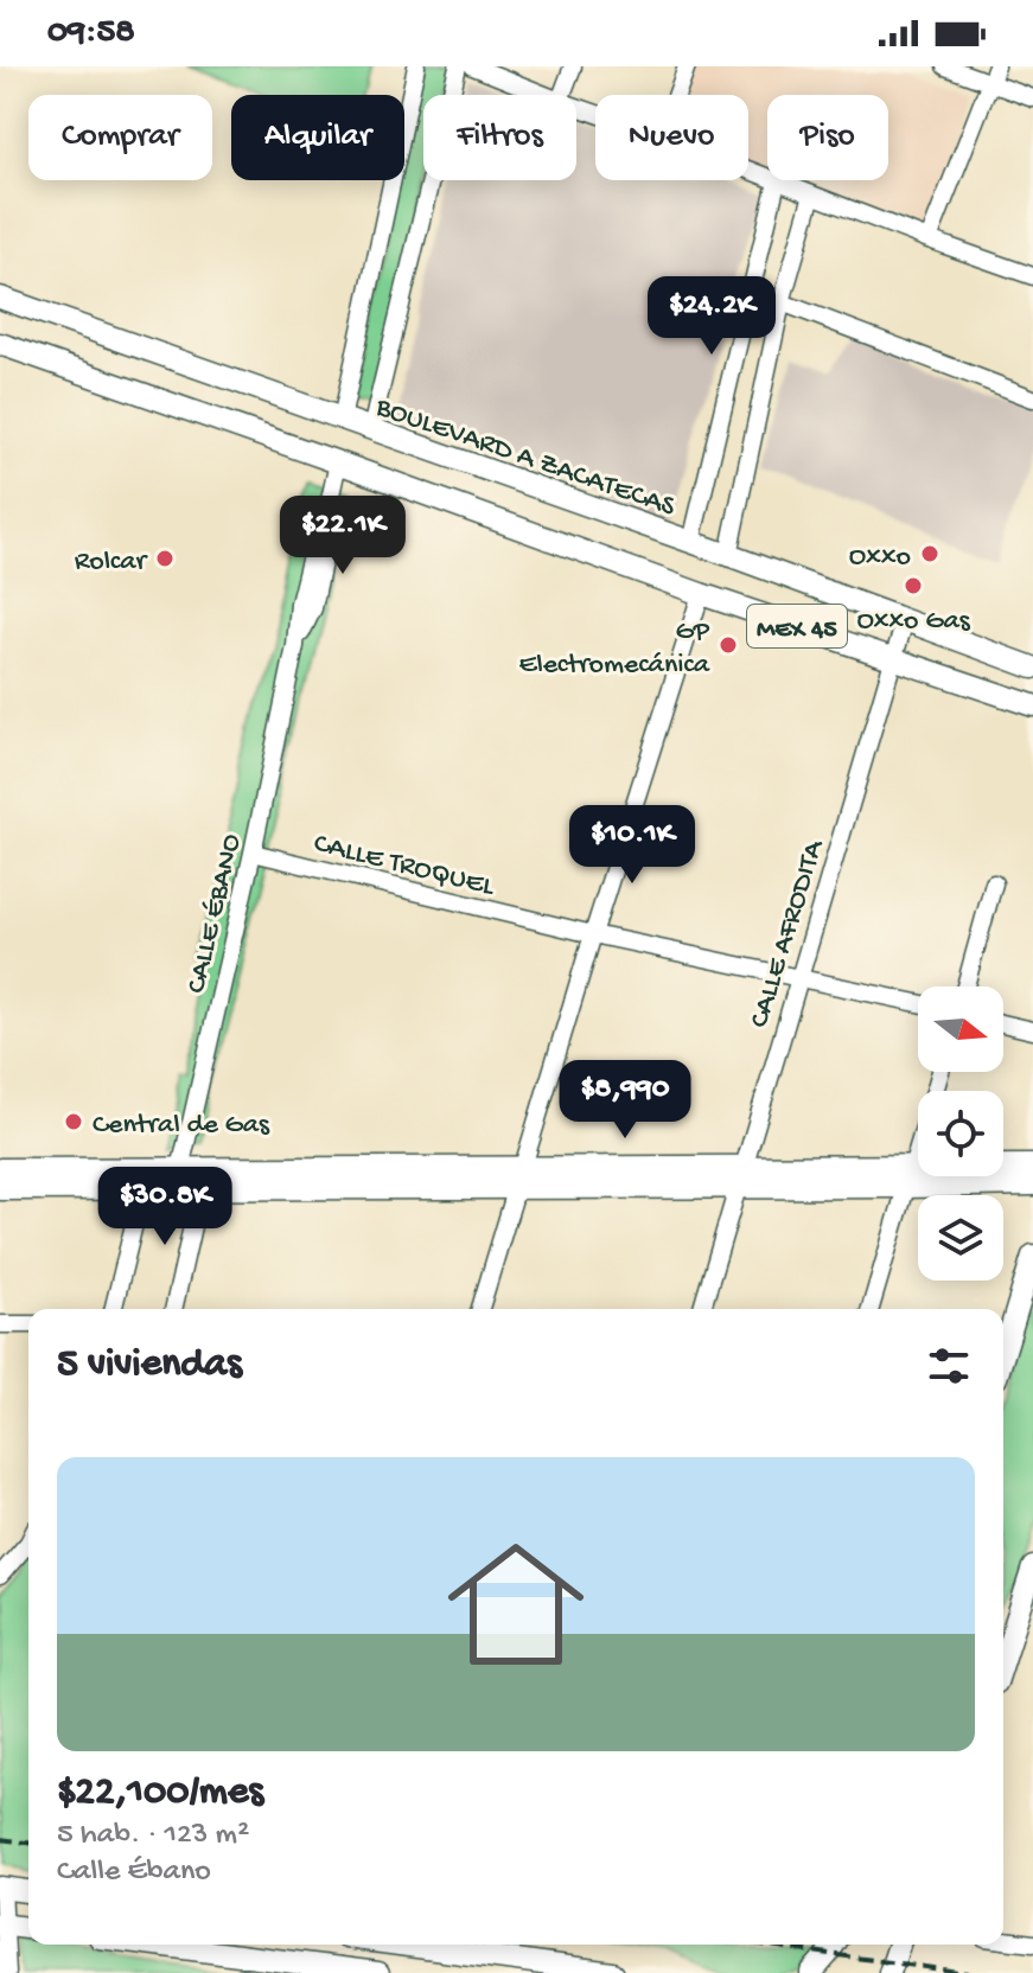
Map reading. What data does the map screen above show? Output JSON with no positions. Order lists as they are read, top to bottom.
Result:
{
  "streets": {
    "main road": ["BOULEVARD A ZACATECAS", "MEX 45"],
    "street": ["CALLE TROQUEL", "CALLE ÉBANO", "CALLE AFRODITA"]
  },
  "crossings": [
    ["BOULEVARD A ZACATECAS", "CALLE AFRODITA"],
    ["MEX 45", "CALLE ÉBANO"],
    ["MEX 45", "CALLE AFRODITA"],
    ["CALLE TROQUEL", "CALLE ÉBANO"],
    ["CALLE TROQUEL", "CALLE AFRODITA"]
  ],
  "places": [
    "Oxxo",
    "Rolcar",
    "Oxxo Gas",
    "GP Electromecánica",
    "Central de Gas"
  ],
  "north": "right",
  "page": {
    "status": "09:58",
    "chip": [
      "Comprar",
      "Alquilar",
      "Filtros",
      "Nuevo",
      "Piso"
    ],
    "price": [
      "$24.2K",
      "$22.1K",
      "$10.1K",
      "$8,990",
      "$30.8K"
    ],
    "heading": "5 viviendas",
    "list": [
      {
        "name": "$22,100/mes",
        "note": "5 hab. · 123 m² · Calle Ébano"
      }
    ]
  }
}
